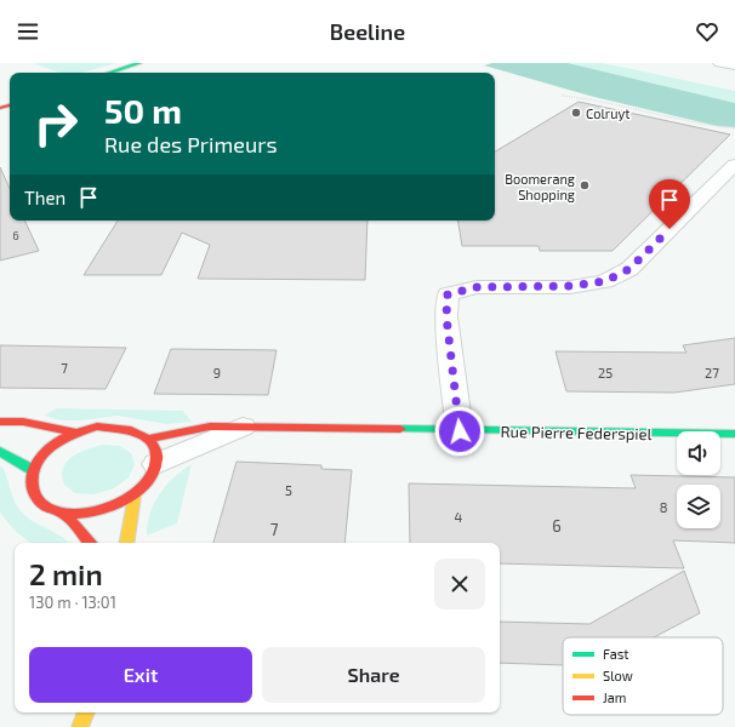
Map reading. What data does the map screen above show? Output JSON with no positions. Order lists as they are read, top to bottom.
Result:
{
  "streets": {
    "street": ["Rue Pierre Federspiel"]
  },
  "places": ["Colruyt", "Boomerang Shopping"],
  "house_numbers": [
    "6",
    "7",
    "9",
    "25",
    "27",
    "5",
    "8",
    "4",
    "6",
    "7"
  ],
  "legend": ["Fast", "Slow", "Jam"],
  "page": {
    "header": "Beeline",
    "turn": ["50 m", "Rue des Primeurs"],
    "then": "Then",
    "heading": ["2 min", "130 m · 13:01"],
    "buttons": ["Exit", "Share"]
  }
}
